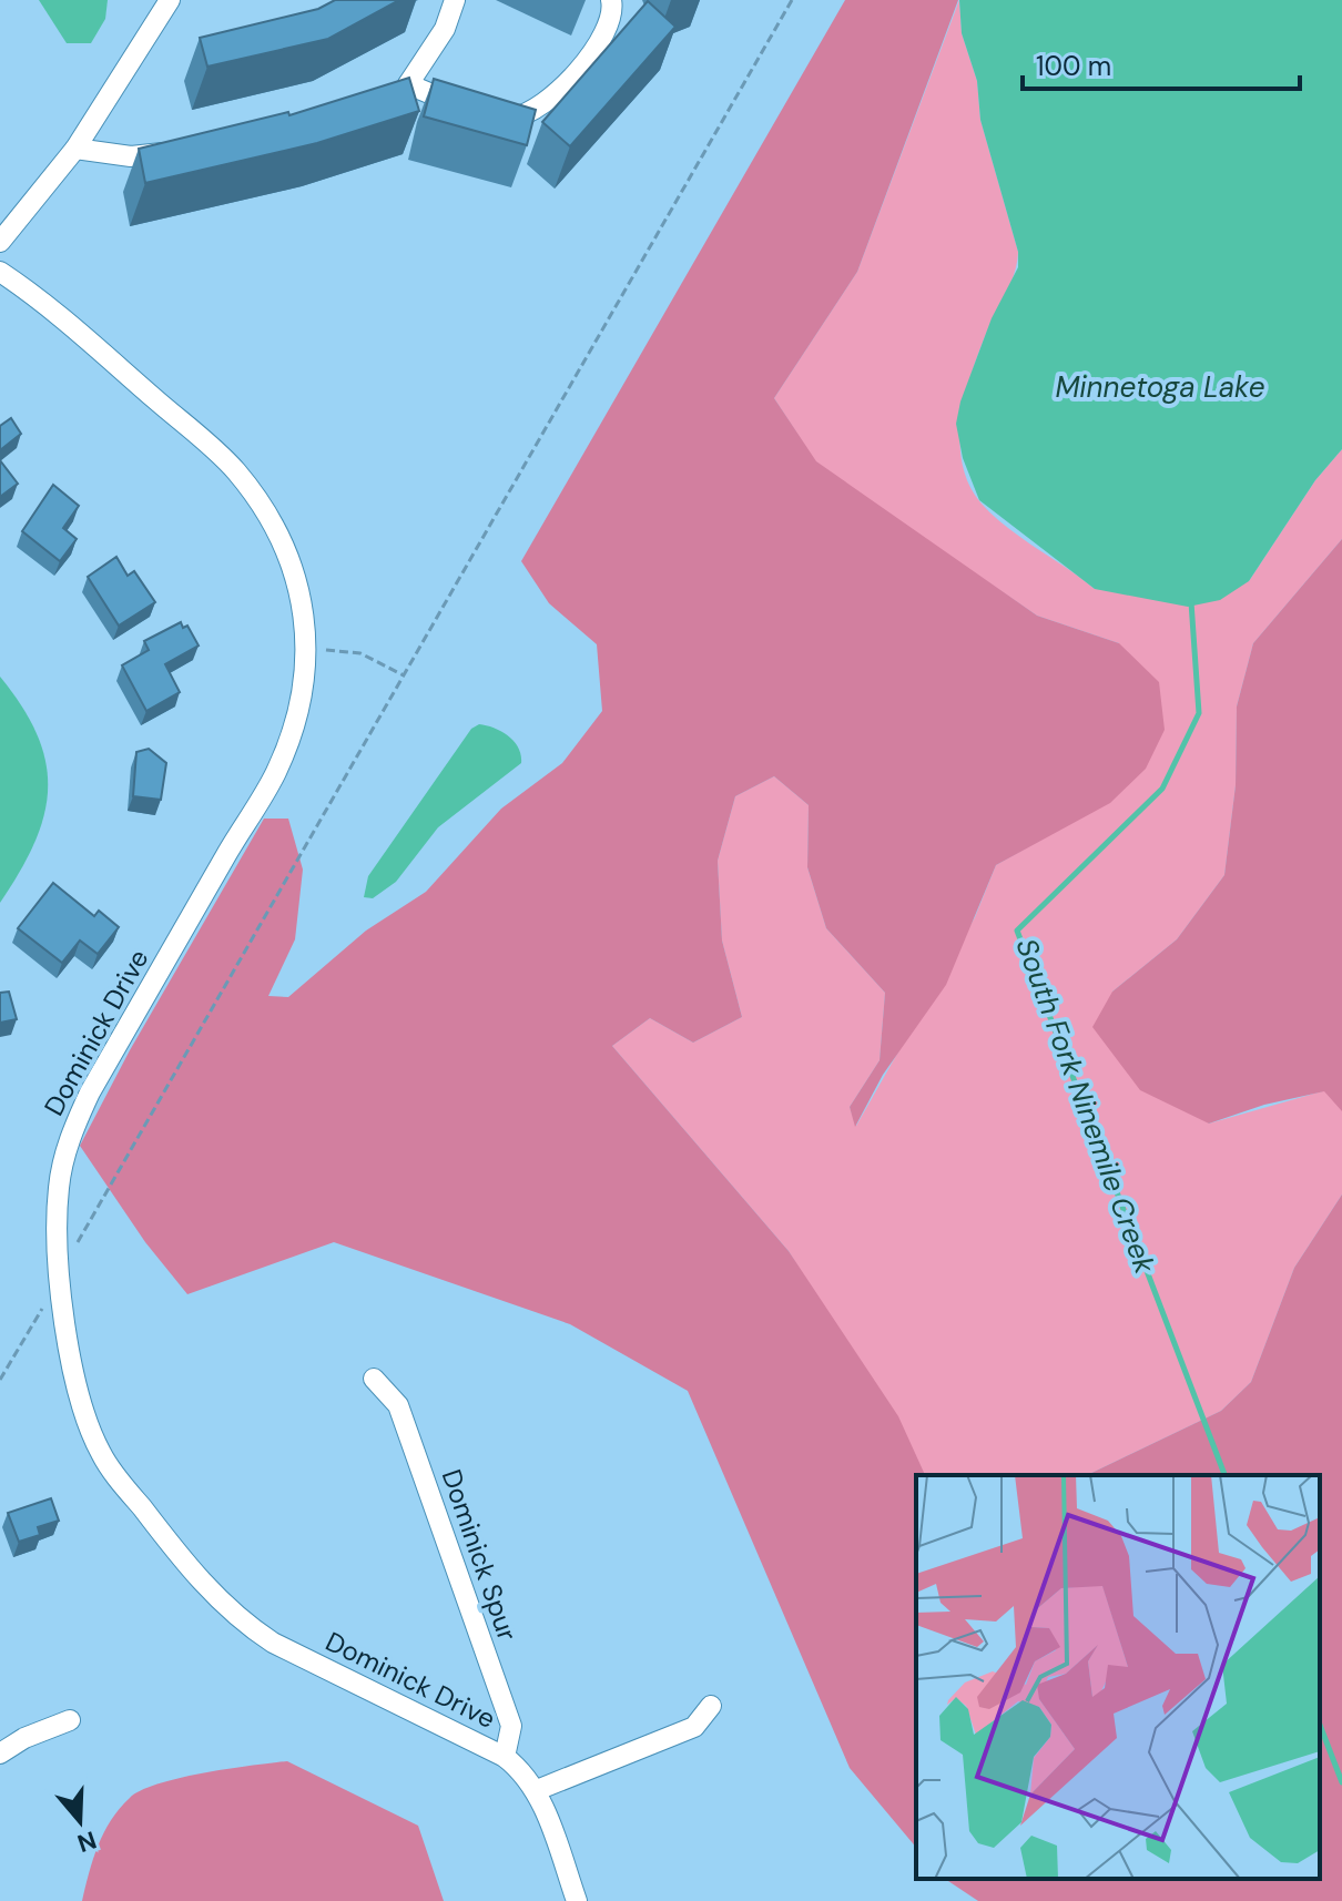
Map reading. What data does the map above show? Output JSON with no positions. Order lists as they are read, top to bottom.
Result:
{
  "streets": {
    "street": ["Dominick Drive", "Dominick Spur"]
  },
  "crossings": [
    ["Dominick Drive", "Dominick Spur"]
  ],
  "water": ["Minnetoga Lake", "South Fork Ninemile Creek"],
  "scale_bar": "100 m",
  "north": "bottom"
}
